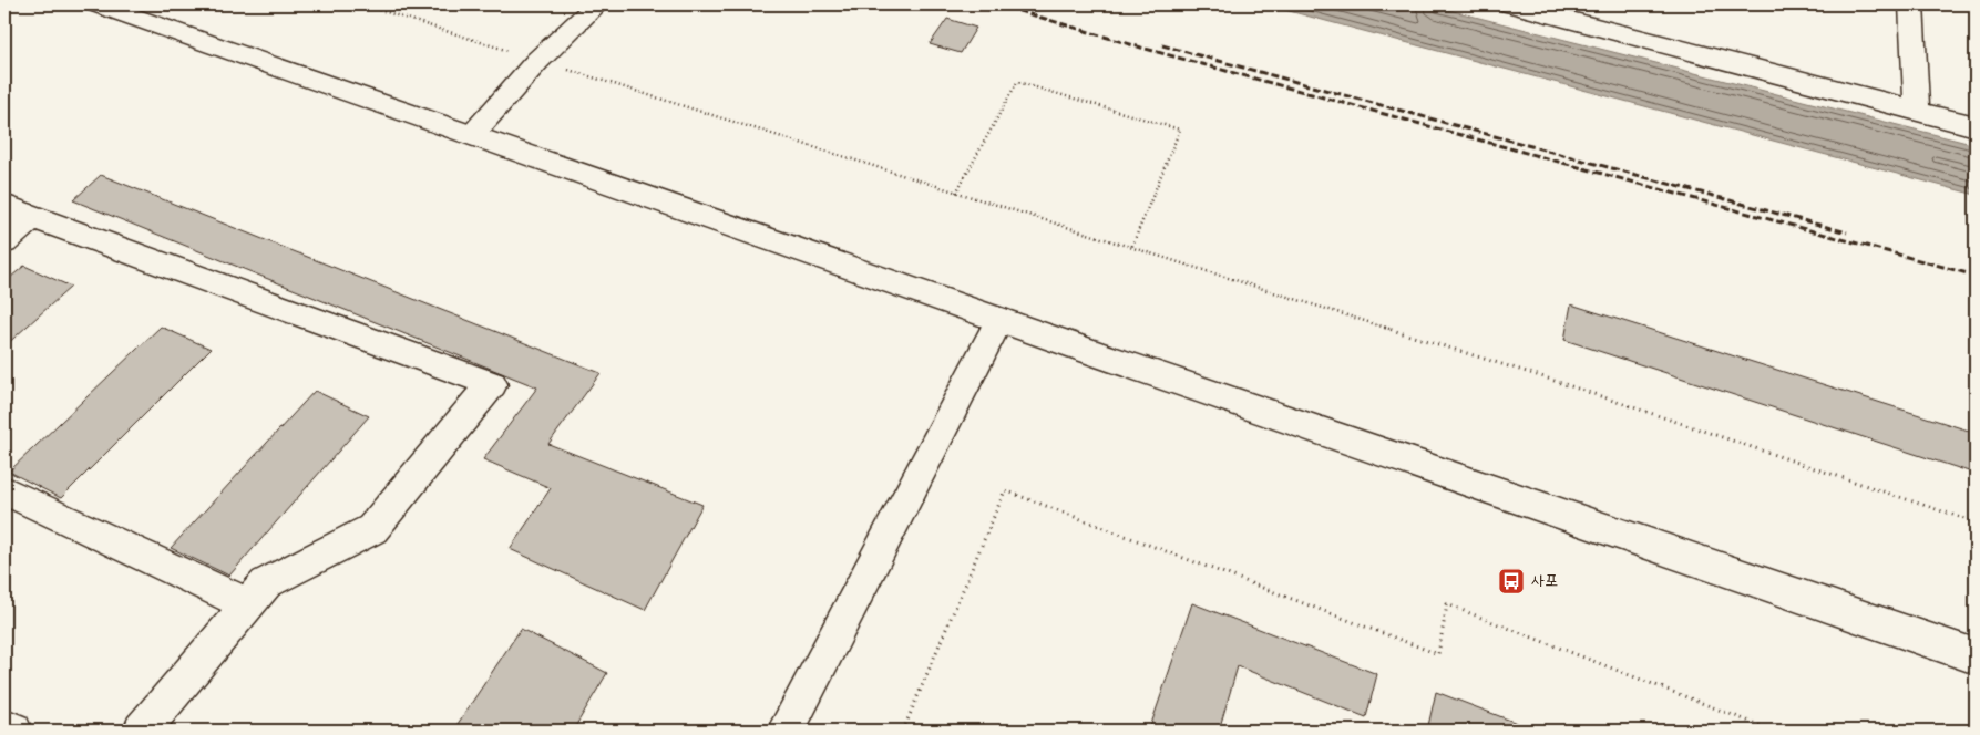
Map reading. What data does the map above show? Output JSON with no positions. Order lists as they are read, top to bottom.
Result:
{
  "places": {
    "bus stop": ["사포"]
  }
}
